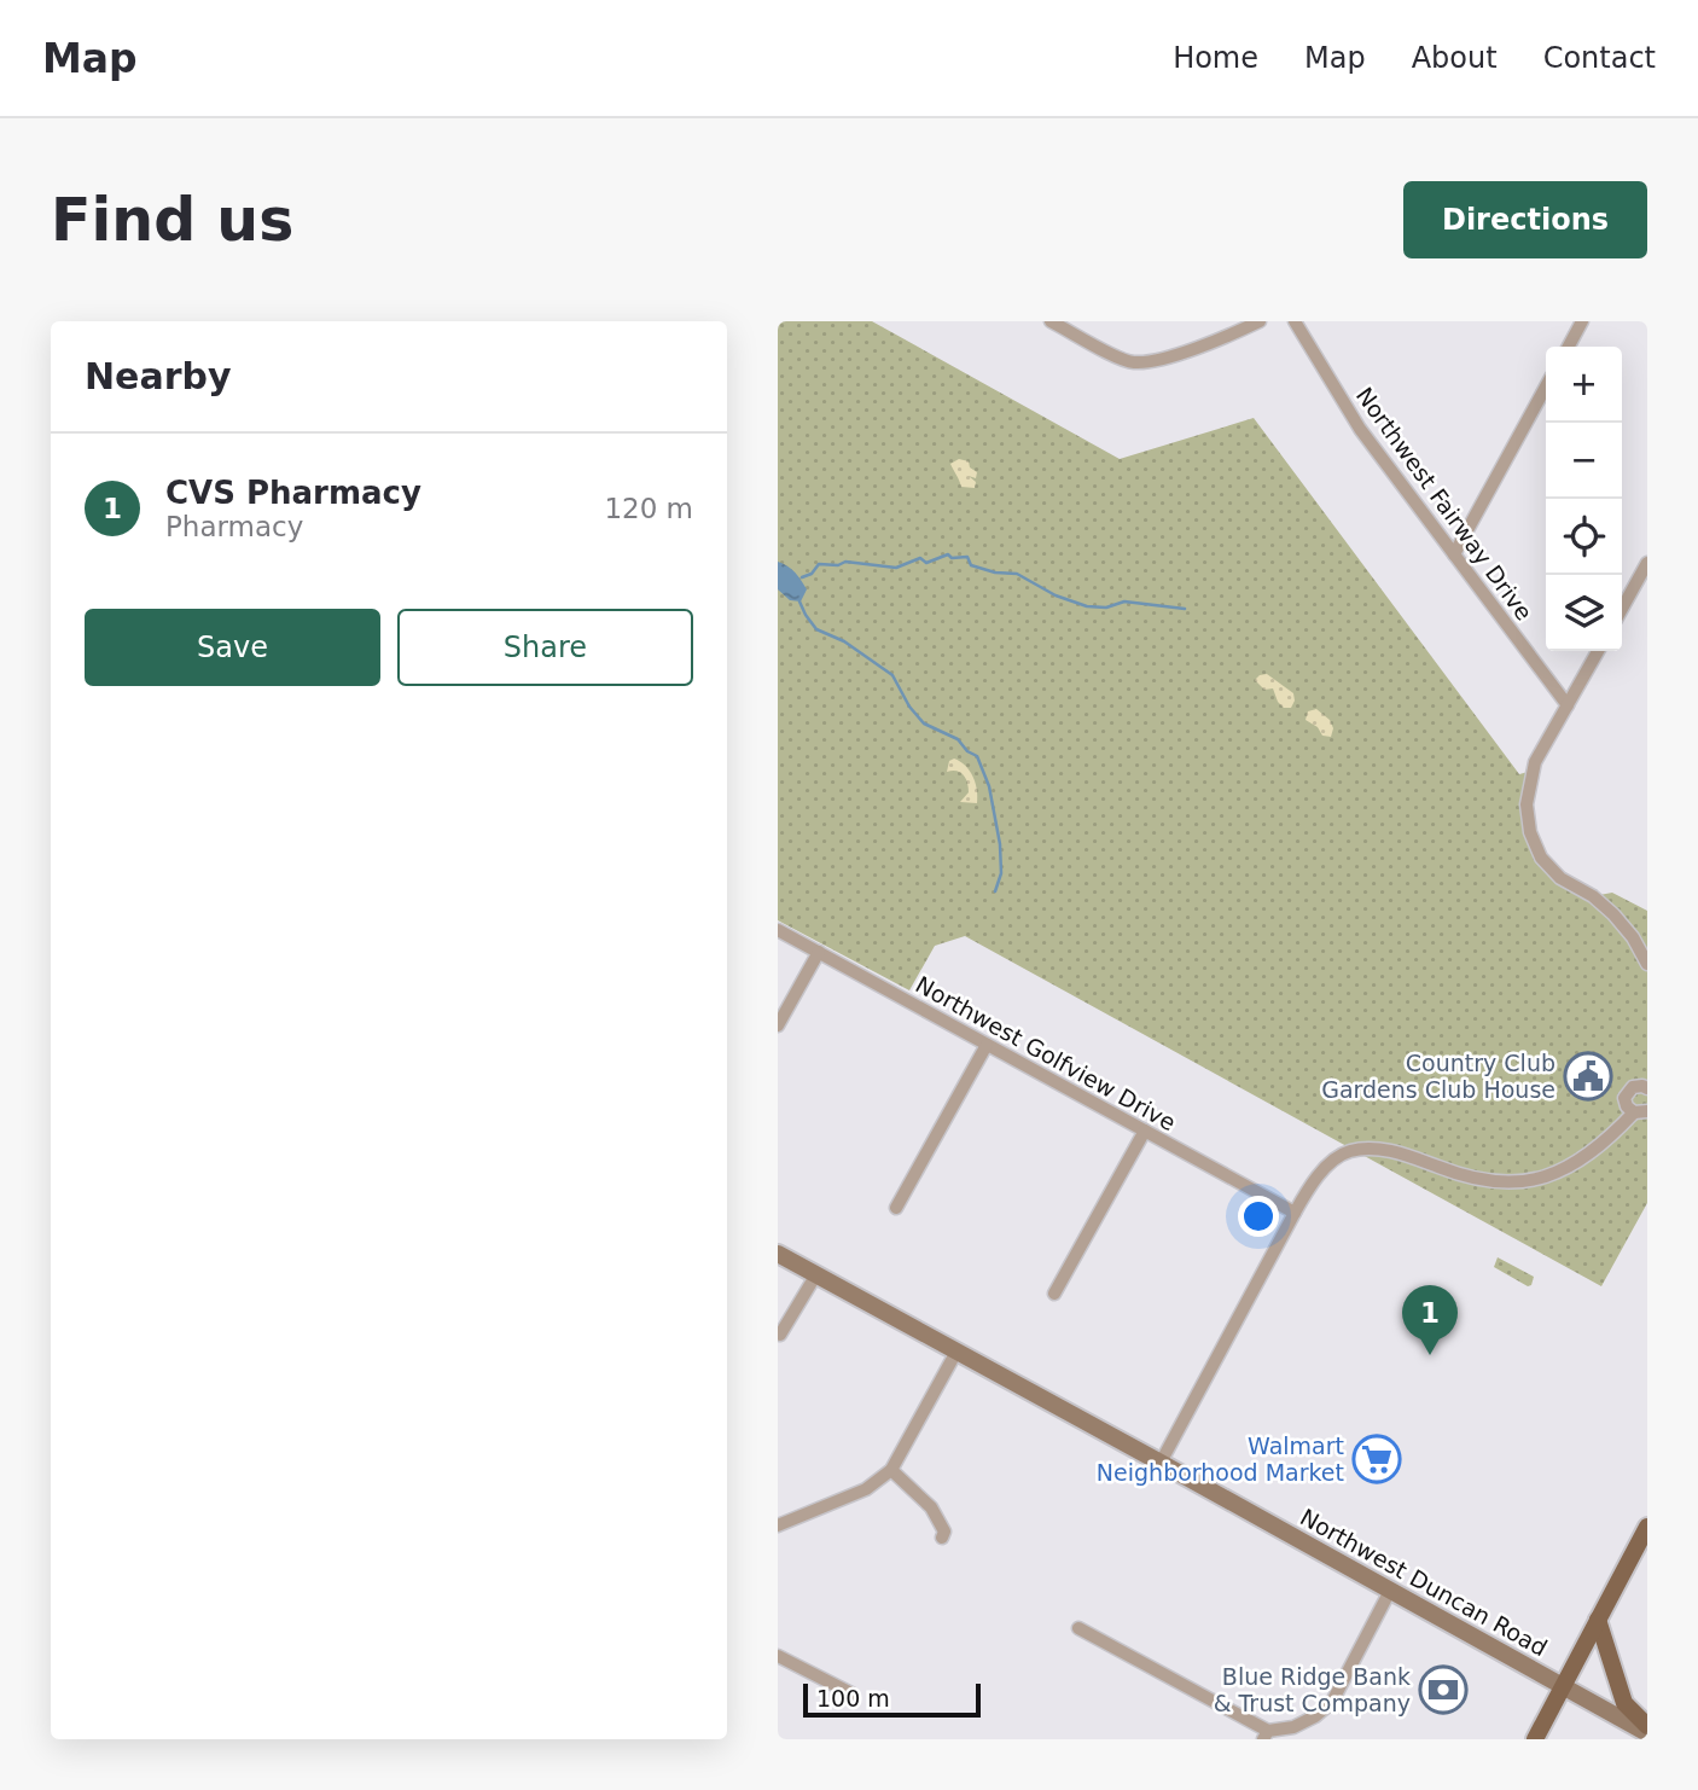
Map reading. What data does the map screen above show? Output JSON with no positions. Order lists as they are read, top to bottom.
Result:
{
  "streets": {
    "street": ["Northwest Fairway Drive", "Northwest Golfview Drive", "Northwest Duncan Road"]
  },
  "places": {
    "public building": ["Country Club Gardens Club House"],
    "supermarket": ["Walmart Neighborhood Market"],
    "bank": ["Blue Ridge Bank & Trust Company"]
  },
  "scale_bar": "100 m",
  "page": {
    "header": "Map",
    "nav": [
      "Home",
      "Map",
      "About",
      "Contact"
    ],
    "buttons": [
      "Directions",
      ["Save", "Share"]
    ],
    "title": "Find us",
    "heading": "Nearby",
    "map_buttons": ["+", "−"],
    "list": [
      {
        "mark": "1",
        "name": "CVS Pharmacy",
        "note": "Pharmacy",
        "value": "120 m"
      }
    ],
    "pins": "1",
    "scale": "100 m"
  }
}
